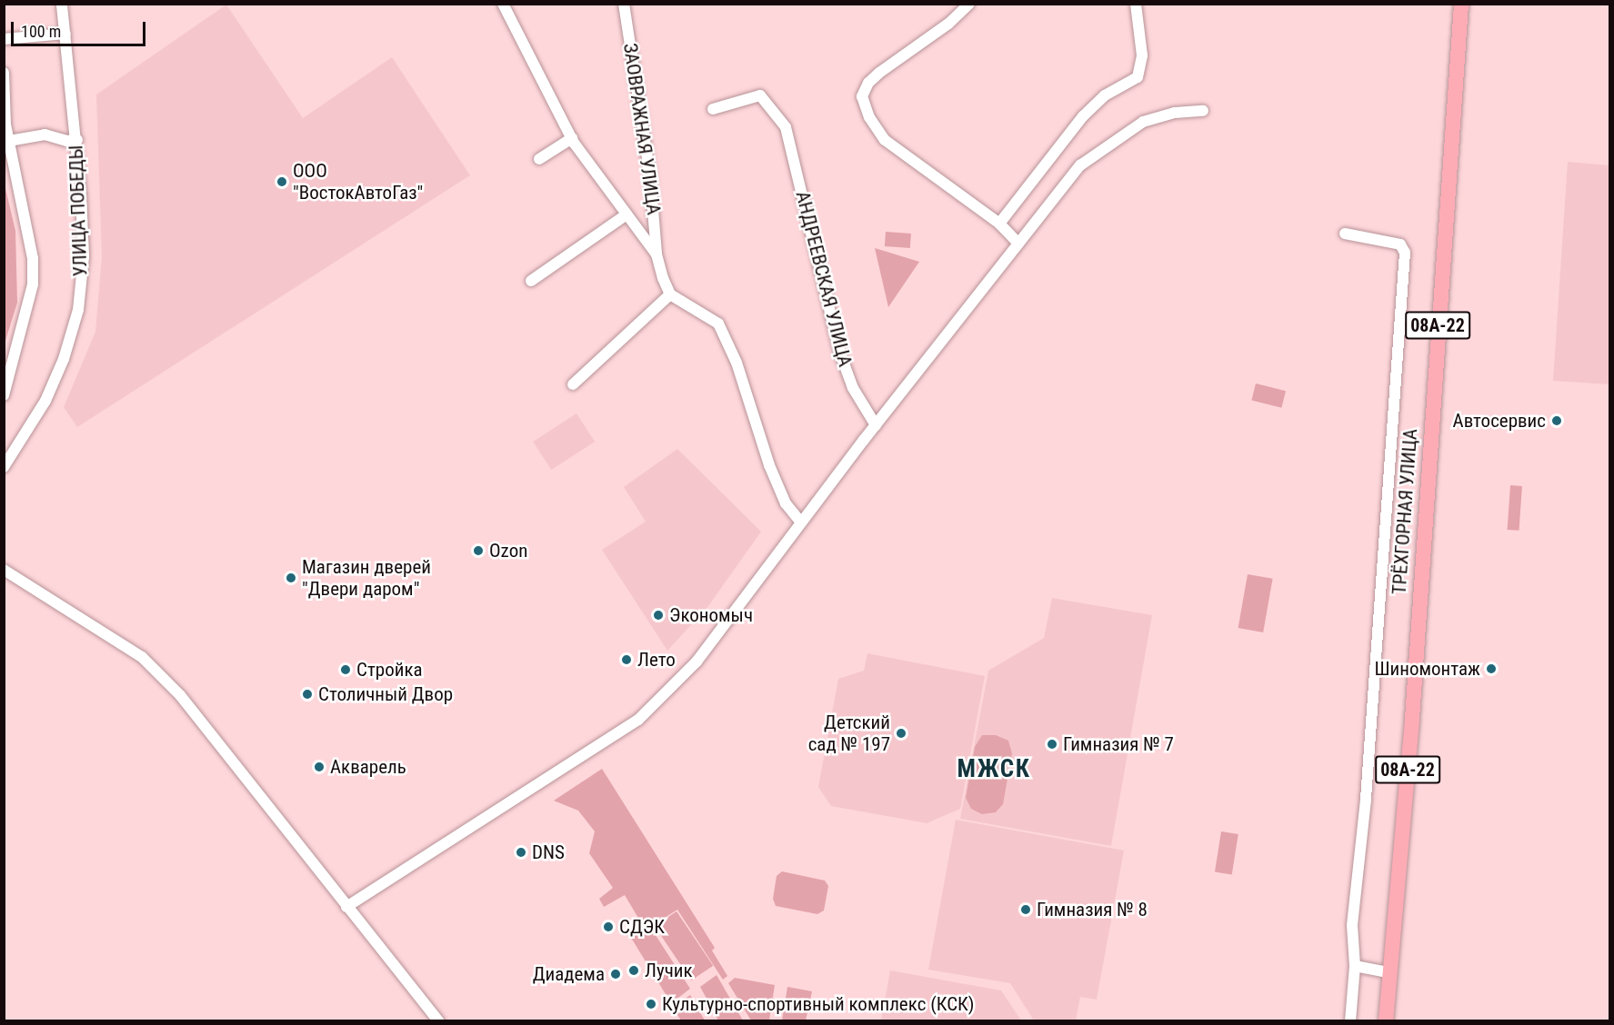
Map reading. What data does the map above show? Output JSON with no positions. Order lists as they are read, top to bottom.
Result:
{
  "streets": {
    "highway": ["08А-22", "ТРЁХГОРНАЯ УЛИЦА"],
    "street": ["ЗАОВРАЖНАЯ УЛИЦА", "УЛИЦА ПОБЕДЫ", "АНДРЕЕВСКАЯ УЛИЦА"]
  },
  "districts": ["МЖСК"],
  "places": [
    "ООО \"ВостокАвтоГаз\"",
    "Автосервис",
    "Ozon",
    "Магазин дверей \"Двери даром\"",
    "Экономыч",
    "Лето",
    "Шиномонтаж",
    "Стройка",
    "Столичный Двор",
    "Детский сад № 197",
    "Гимназия № 7",
    "Акварель",
    "DNS",
    "Гимназия № 8",
    "СДЭК",
    "Лучик",
    "Диадема",
    "Культурно-спортивный комплекс (КСК)"
  ],
  "scale_bar": "100 m"
}
